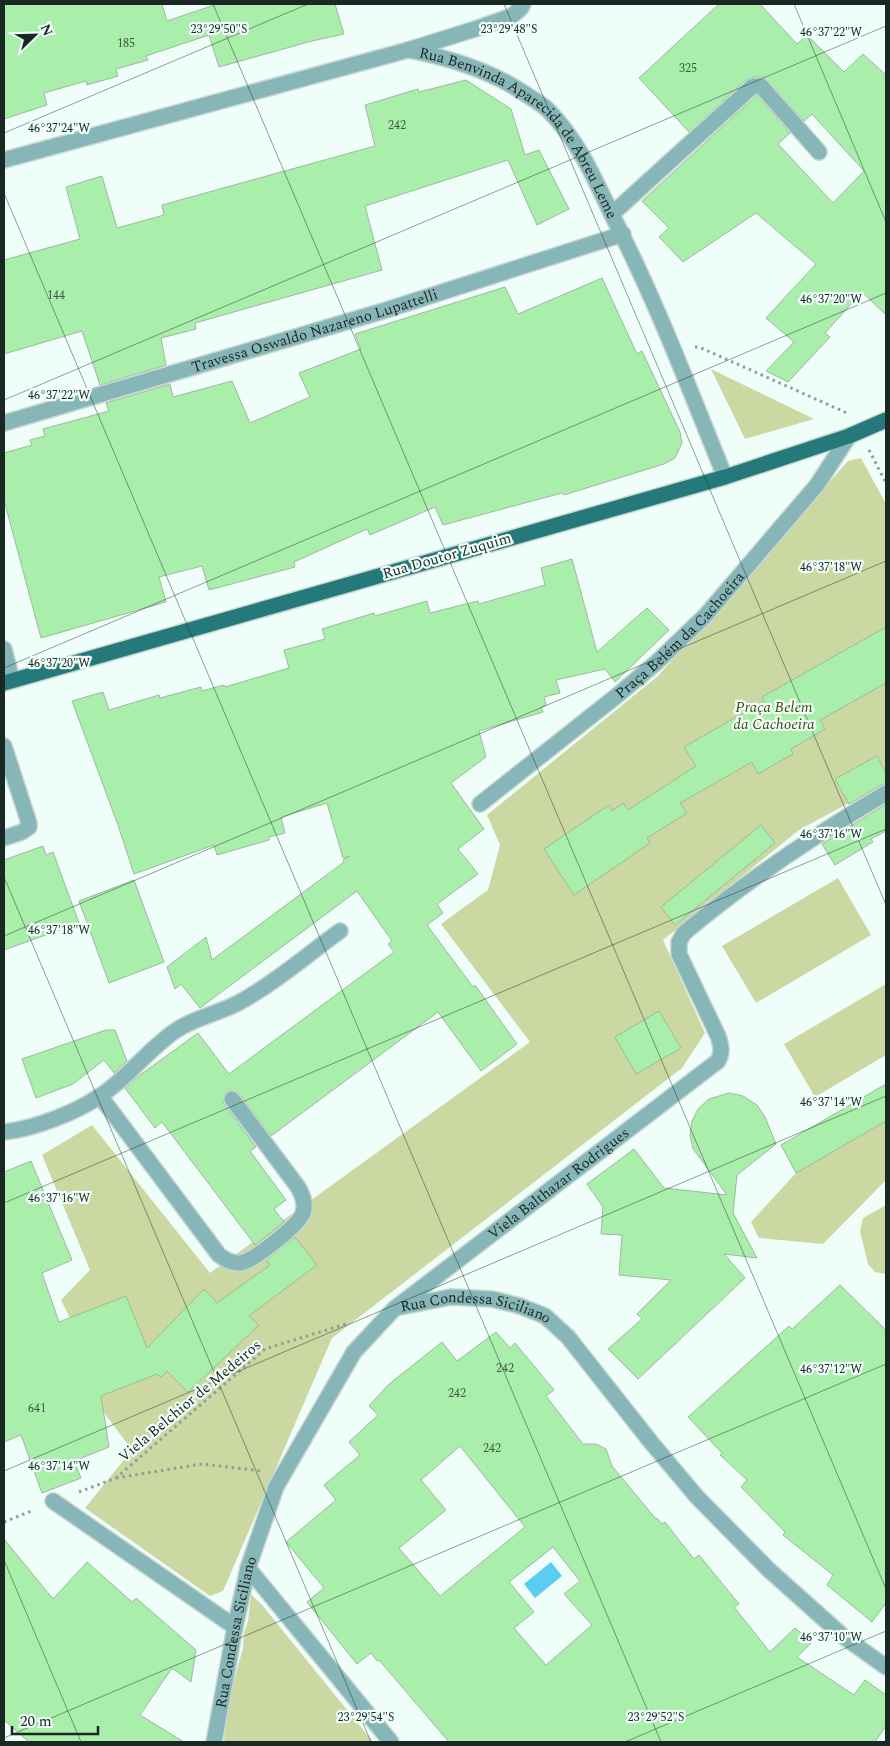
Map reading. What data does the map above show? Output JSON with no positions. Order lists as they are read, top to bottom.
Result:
{
  "streets": {
    "main road": ["Rua Doutor Zuquim"],
    "street": [
      "Rua Benvinda Aparecida de Abreu Leme",
      "Travessa Oswaldo Nazareno Lupattelli",
      "Praça Belém da Cachoeira",
      "Viela Balthazar Rodrigues",
      "Rua Condessa Siciliano"
    ],
    "path": ["Viela Belchior de Medeiros"]
  },
  "crossings": [
    ["Rua Benvinda Aparecida de Abreu Leme", "Travessa Oswaldo Nazareno Lupattelli"],
    ["Rua Benvinda Aparecida de Abreu Leme", "Rua Doutor Zuquim"],
    ["Rua Doutor Zuquim", "Praça Belém da Cachoeira"],
    ["Viela Balthazar Rodrigues", "Rua Condessa Siciliano"]
  ],
  "parks": ["Praça Belem da Cachoeira"],
  "house_numbers": [
    "185",
    "325",
    "242",
    "144",
    "242",
    "242",
    "641",
    "242"
  ],
  "scale_bar": "20 m",
  "north": "top right",
  "coordinates": [
    "23°29'50\"S",
    "23°29'48\"S",
    "46°37'22\"W",
    "46°37'24\"W",
    "46°37'20\"W",
    "46°37'18\"W",
    "46°37'16\"W",
    "46°37'14\"W",
    "46°37'12\"W",
    "46°37'10\"W",
    "23°29'54\"S",
    "23°29'52\"S"
  ]
}
